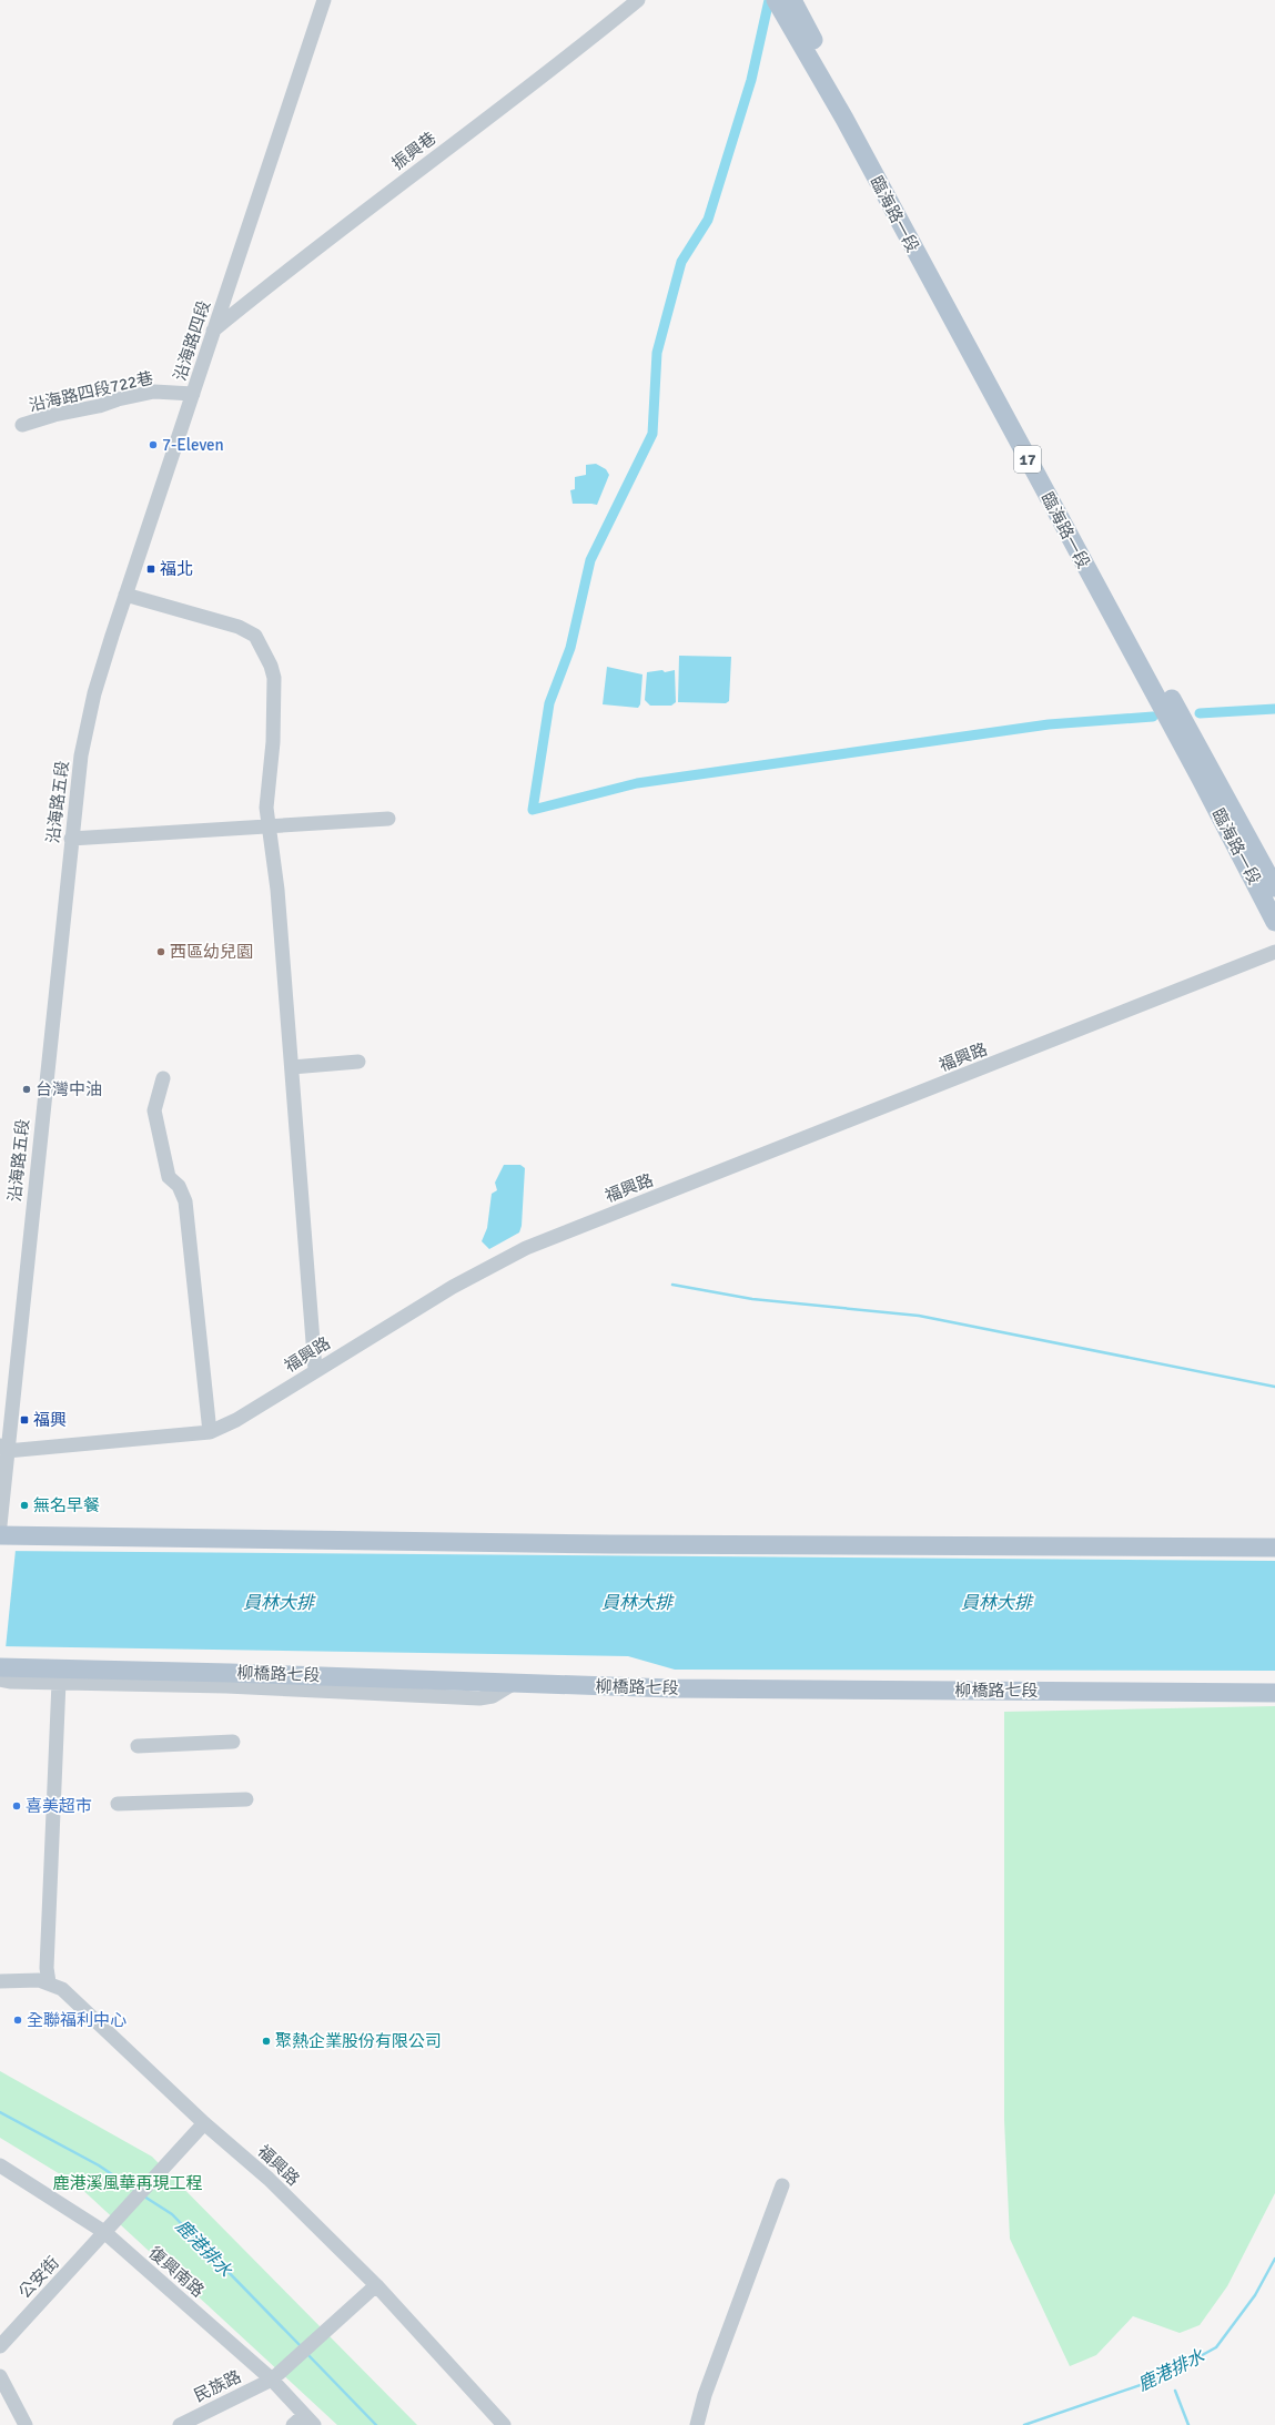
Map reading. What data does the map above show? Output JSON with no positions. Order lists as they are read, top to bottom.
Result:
{
  "streets": {
    "main road": ["臨海路一段", "17", "柳橋路七段"],
    "street": [
      "振興巷",
      "沿海路四段",
      "沿海路四段722巷",
      "沿海路五段",
      "福興路",
      "復興南路",
      "公安街",
      "民族路"
    ]
  },
  "crossings": [
    ["振興巷", "沿海路四段"],
    ["沿海路四段", "沿海路四段722巷"],
    ["沿海路四段", "沿海路五段"],
    ["沿海路五段", "福興路"],
    ["福興路", "公安街"],
    ["福興路", "民族路"],
    ["復興南路", "公安街"],
    ["復興南路", "民族路"]
  ],
  "water": ["員林大排", "鹿港排水"],
  "parks": ["鹿港溪風華再現工程"],
  "places": {
    "other": [
      "7-Eleven",
      "西區幼兒園",
      "台灣中油",
      "無名早餐",
      "喜美超市",
      "全聯福利中心",
      "聚熱企業股份有限公司"
    ],
    "transit": ["福北", "福興"]
  }
}
